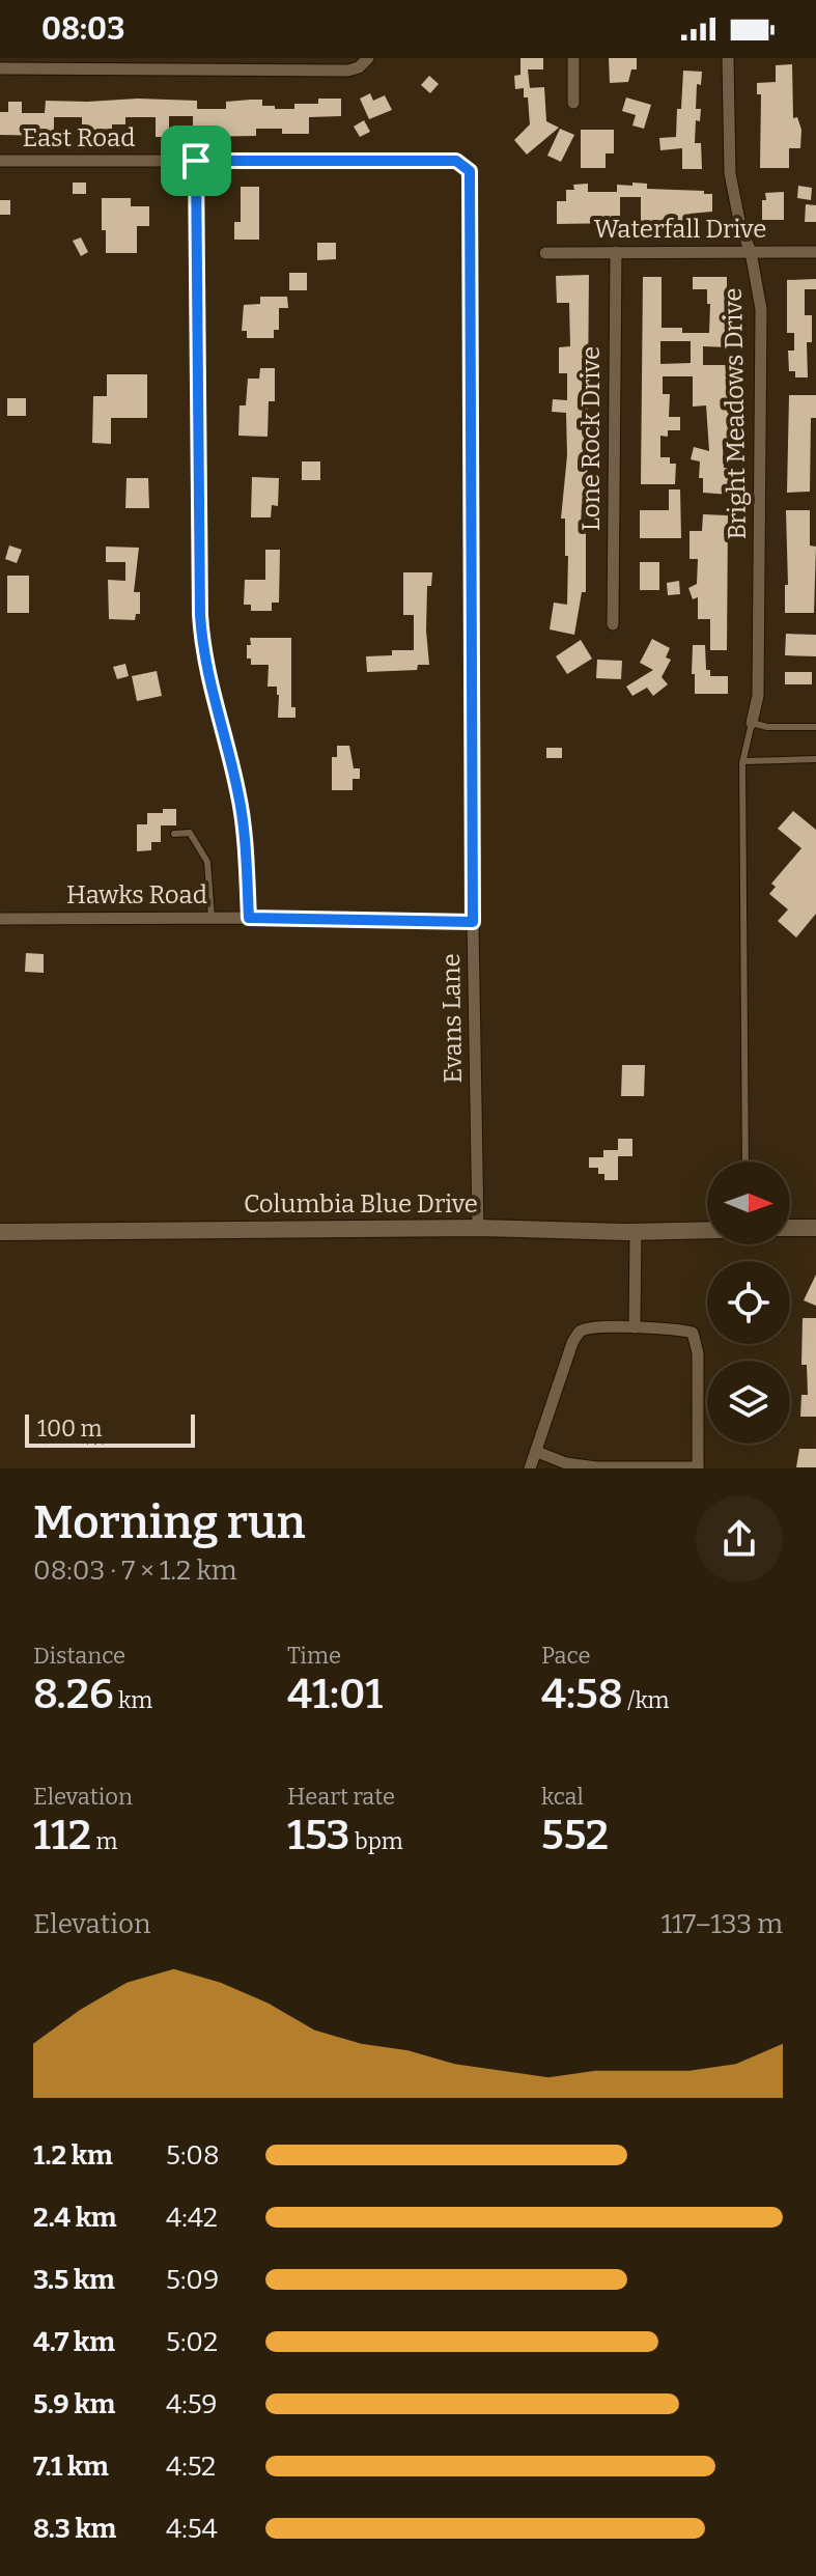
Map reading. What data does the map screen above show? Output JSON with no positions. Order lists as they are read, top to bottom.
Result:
{
  "streets": {
    "street": [
      "East Road",
      "Waterfall Drive",
      "Bright Meadows Drive",
      "Lone Rock Drive",
      "Hawks Road",
      "Evans Lane",
      "Columbia Blue Drive"
    ]
  },
  "crossings": [
    ["East Road", "Evans Lane"],
    ["Waterfall Drive", "Bright Meadows Drive"],
    ["Waterfall Drive", "Lone Rock Drive"],
    ["Hawks Road", "Evans Lane"],
    ["Evans Lane", "Columbia Blue Drive"]
  ],
  "scale_bar": "100 m",
  "north": "right",
  "page": {
    "status": "08:03",
    "scale": "100 m",
    "heading": ["Morning run", "08:03 · 7 × 1.2 km"],
    "stats": [
      ["Distance", "8.26 km"],
      ["Time", "41:01"],
      ["Pace", "4:58 /km"],
      ["Elevation", "112 m"],
      ["Heart rate", "153 bpm"],
      ["kcal", "552"]
    ],
    "chart": ["Elevation", "117–133 m"],
    "list": [
      {
        "name": "1.2 km",
        "note": "5:08"
      },
      {
        "name": "2.4 km",
        "note": "4:42"
      },
      {
        "name": "3.5 km",
        "note": "5:09"
      },
      {
        "name": "4.7 km",
        "note": "5:02"
      },
      {
        "name": "5.9 km",
        "note": "4:59"
      },
      {
        "name": "7.1 km",
        "note": "4:52"
      },
      {
        "name": "8.3 km",
        "note": "4:54"
      }
    ]
  }
}
